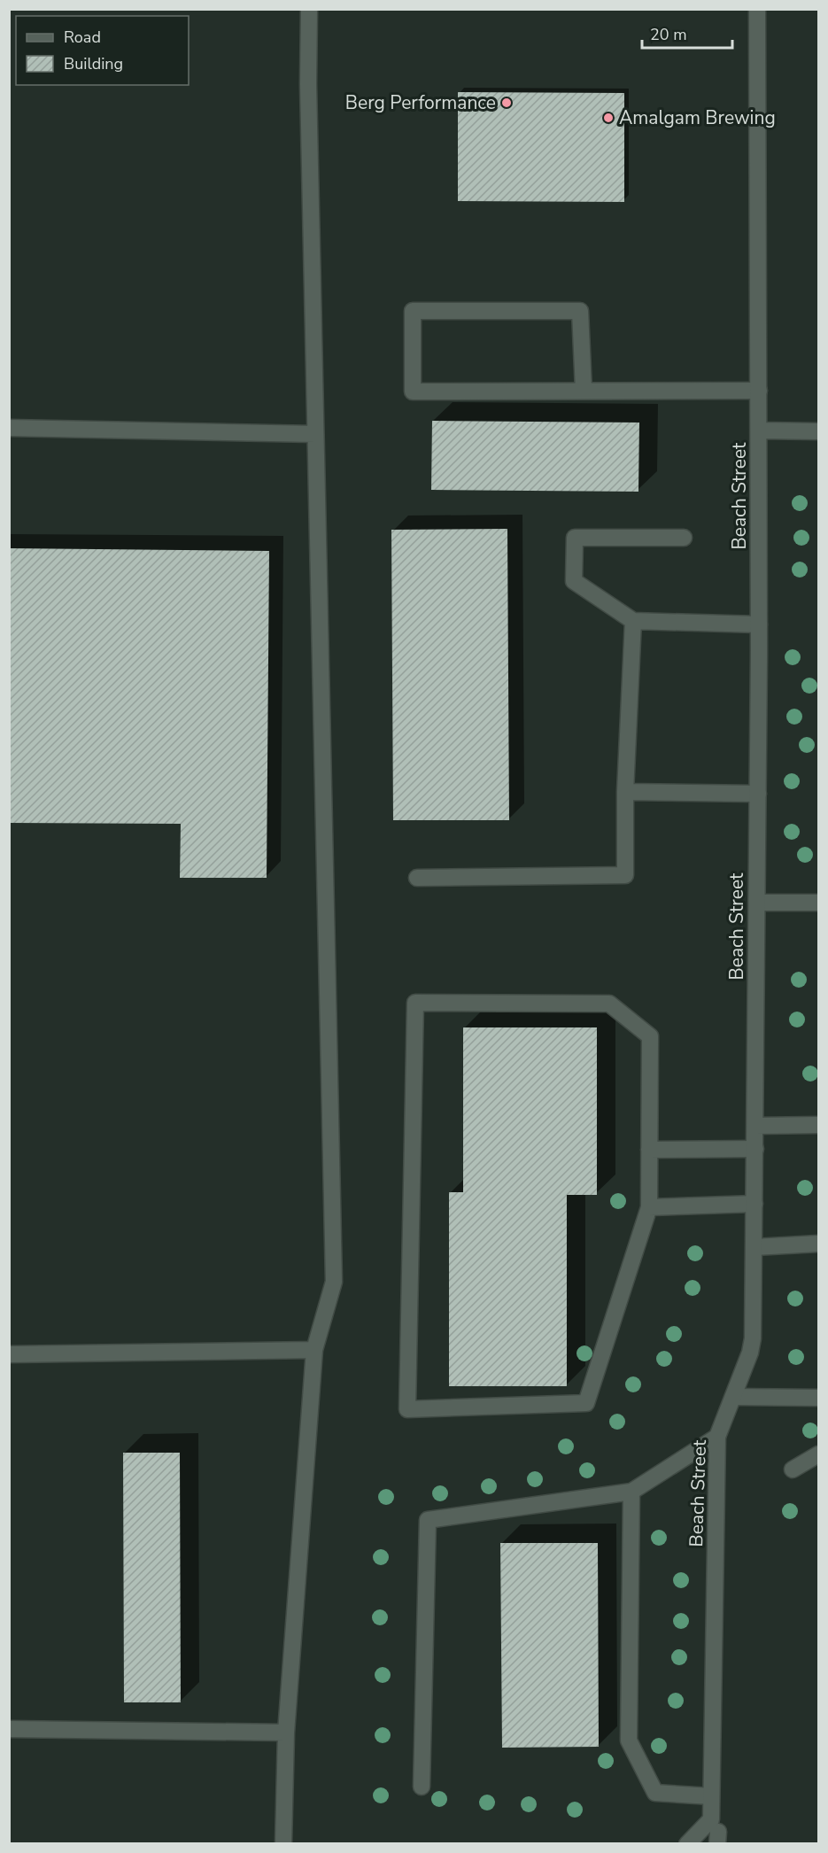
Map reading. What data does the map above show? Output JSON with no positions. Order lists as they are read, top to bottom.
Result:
{
  "streets": {
    "street": ["Beach Street"]
  },
  "places": ["Berg Performance", "Amalgam Brewing"],
  "legend": ["Road", "Building"],
  "scale_bar": "20 m"
}
